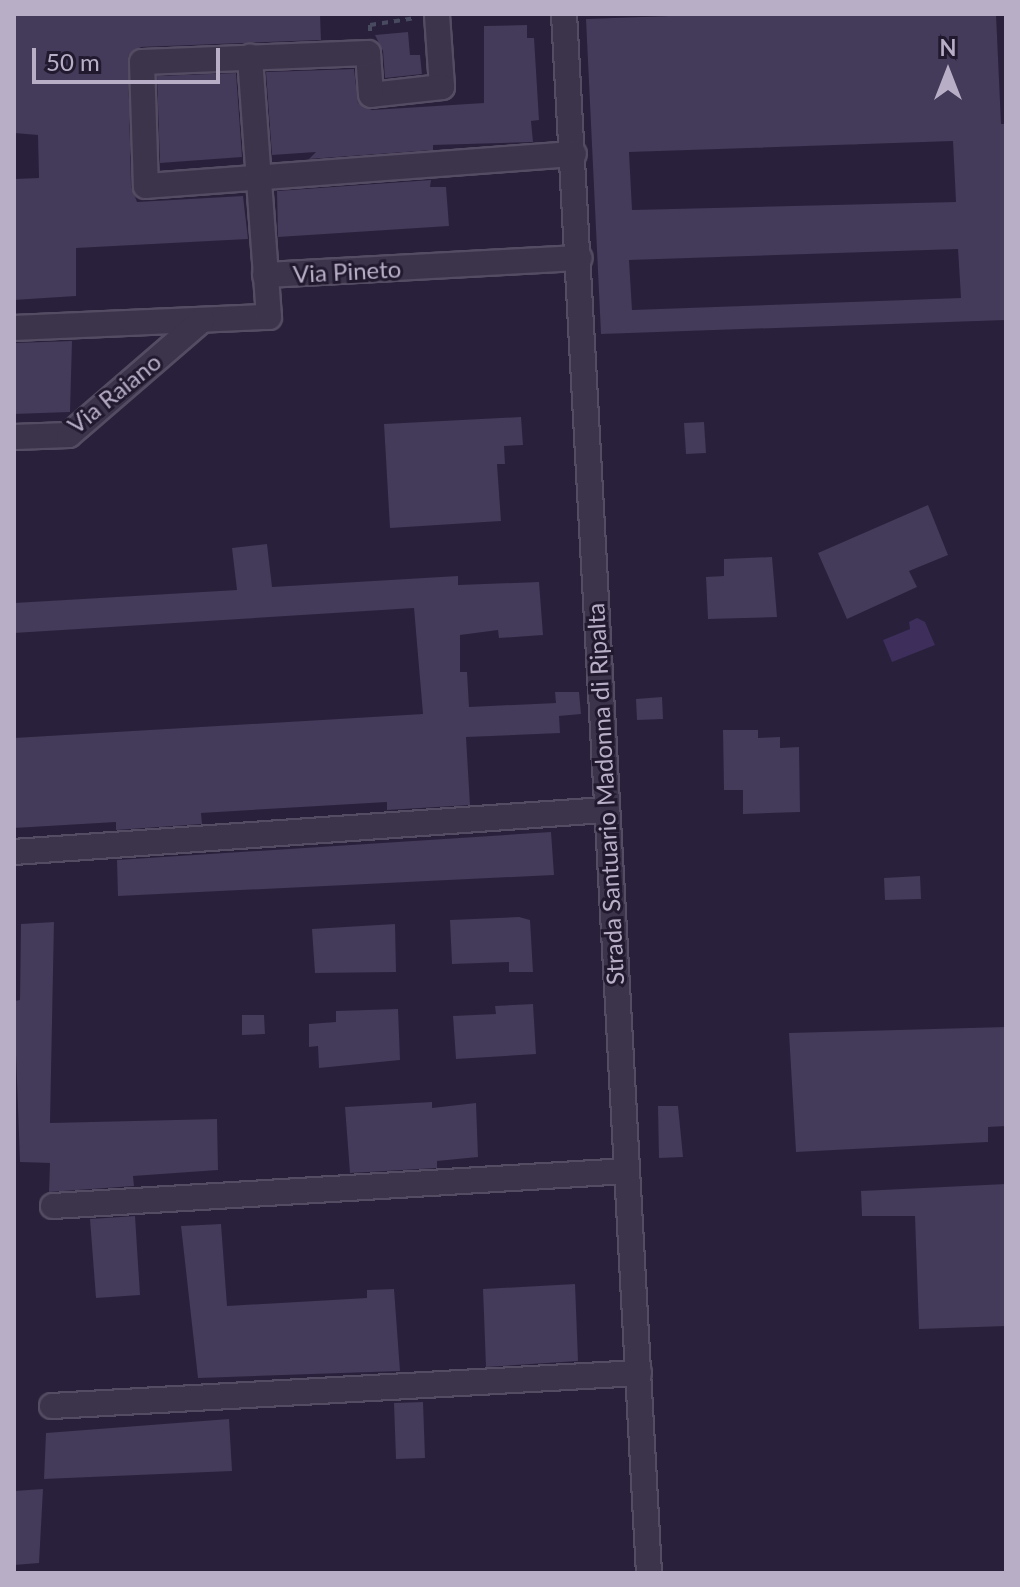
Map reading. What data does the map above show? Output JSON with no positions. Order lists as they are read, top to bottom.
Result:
{
  "streets": {
    "street": ["Via Pineto", "Via Raiano", "Strada Santuario Madonna di Ripalta"]
  },
  "crossings": [
    ["Via Pineto", "Via Raiano"],
    ["Via Pineto", "Strada Santuario Madonna di Ripalta"]
  ],
  "scale_bar": "50 m",
  "north": "top"
}
